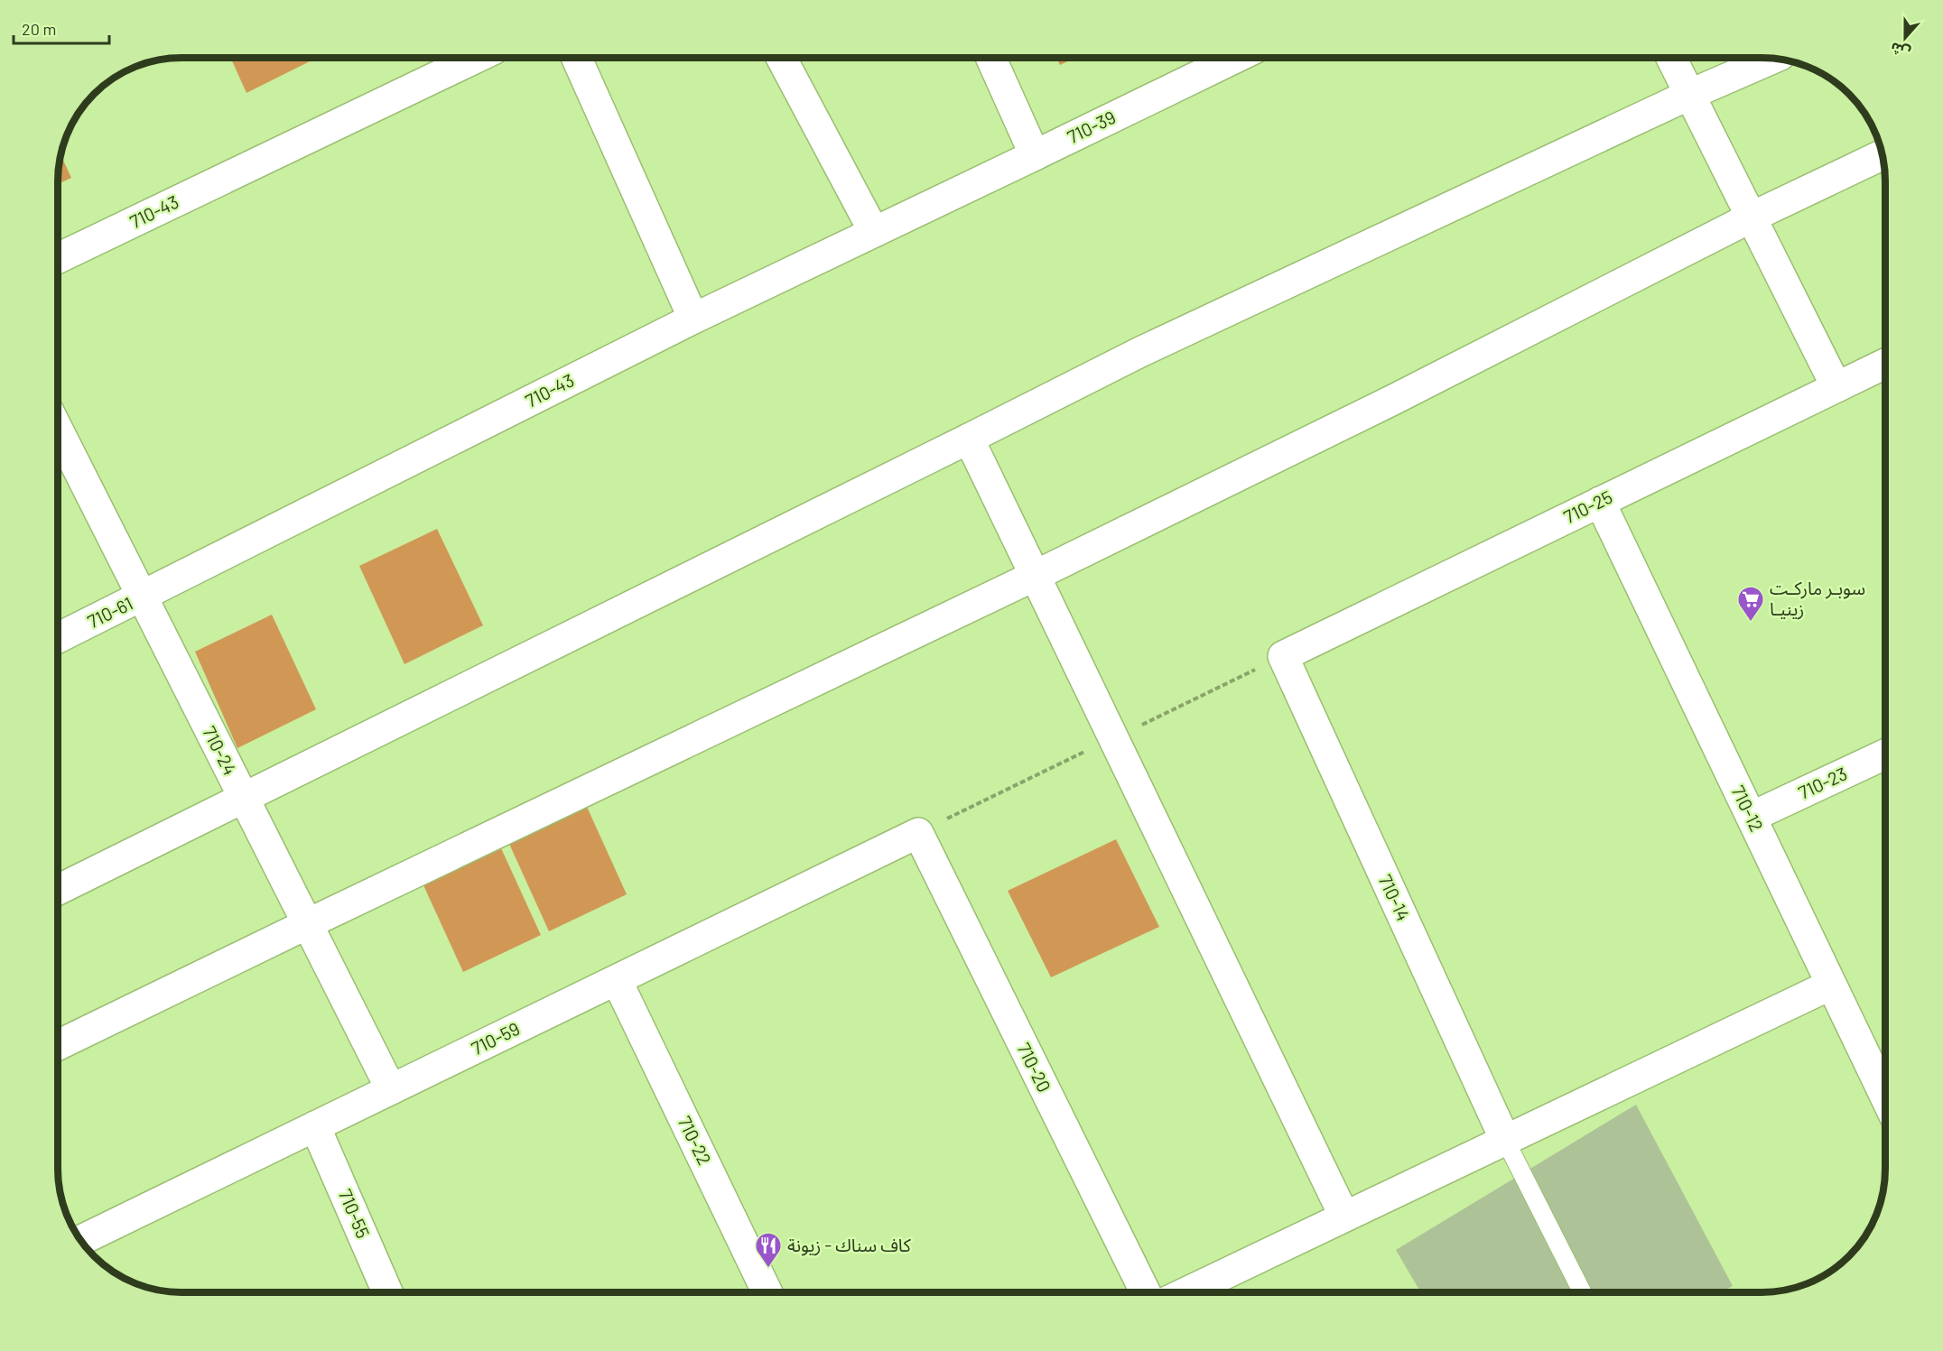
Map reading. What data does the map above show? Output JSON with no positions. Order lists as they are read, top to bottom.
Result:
{
  "streets": {
    "street": [
      "710-39",
      "710-43",
      "710-25",
      "710-61",
      "710-24",
      "710-23",
      "710-12",
      "710-14",
      "710-59",
      "710-20",
      "710-22",
      "710-55"
    ]
  },
  "crossings": [
    ["710-39", "710-43"],
    ["710-43", "710-61"],
    ["710-43", "710-24"],
    ["710-25", "710-12"],
    ["710-25", "710-14"],
    ["710-61", "710-24"],
    ["710-24", "710-59"],
    ["710-23", "710-12"],
    ["710-59", "710-20"],
    ["710-59", "710-22"],
    ["710-59", "710-55"]
  ],
  "places": {
    "supermarket": ["سوبـر ماركـت زينيـا"],
    "restaurant": ["كاف سناك - زيونة"]
  },
  "scale_bar": "20 m",
  "north": "bottom"
}
